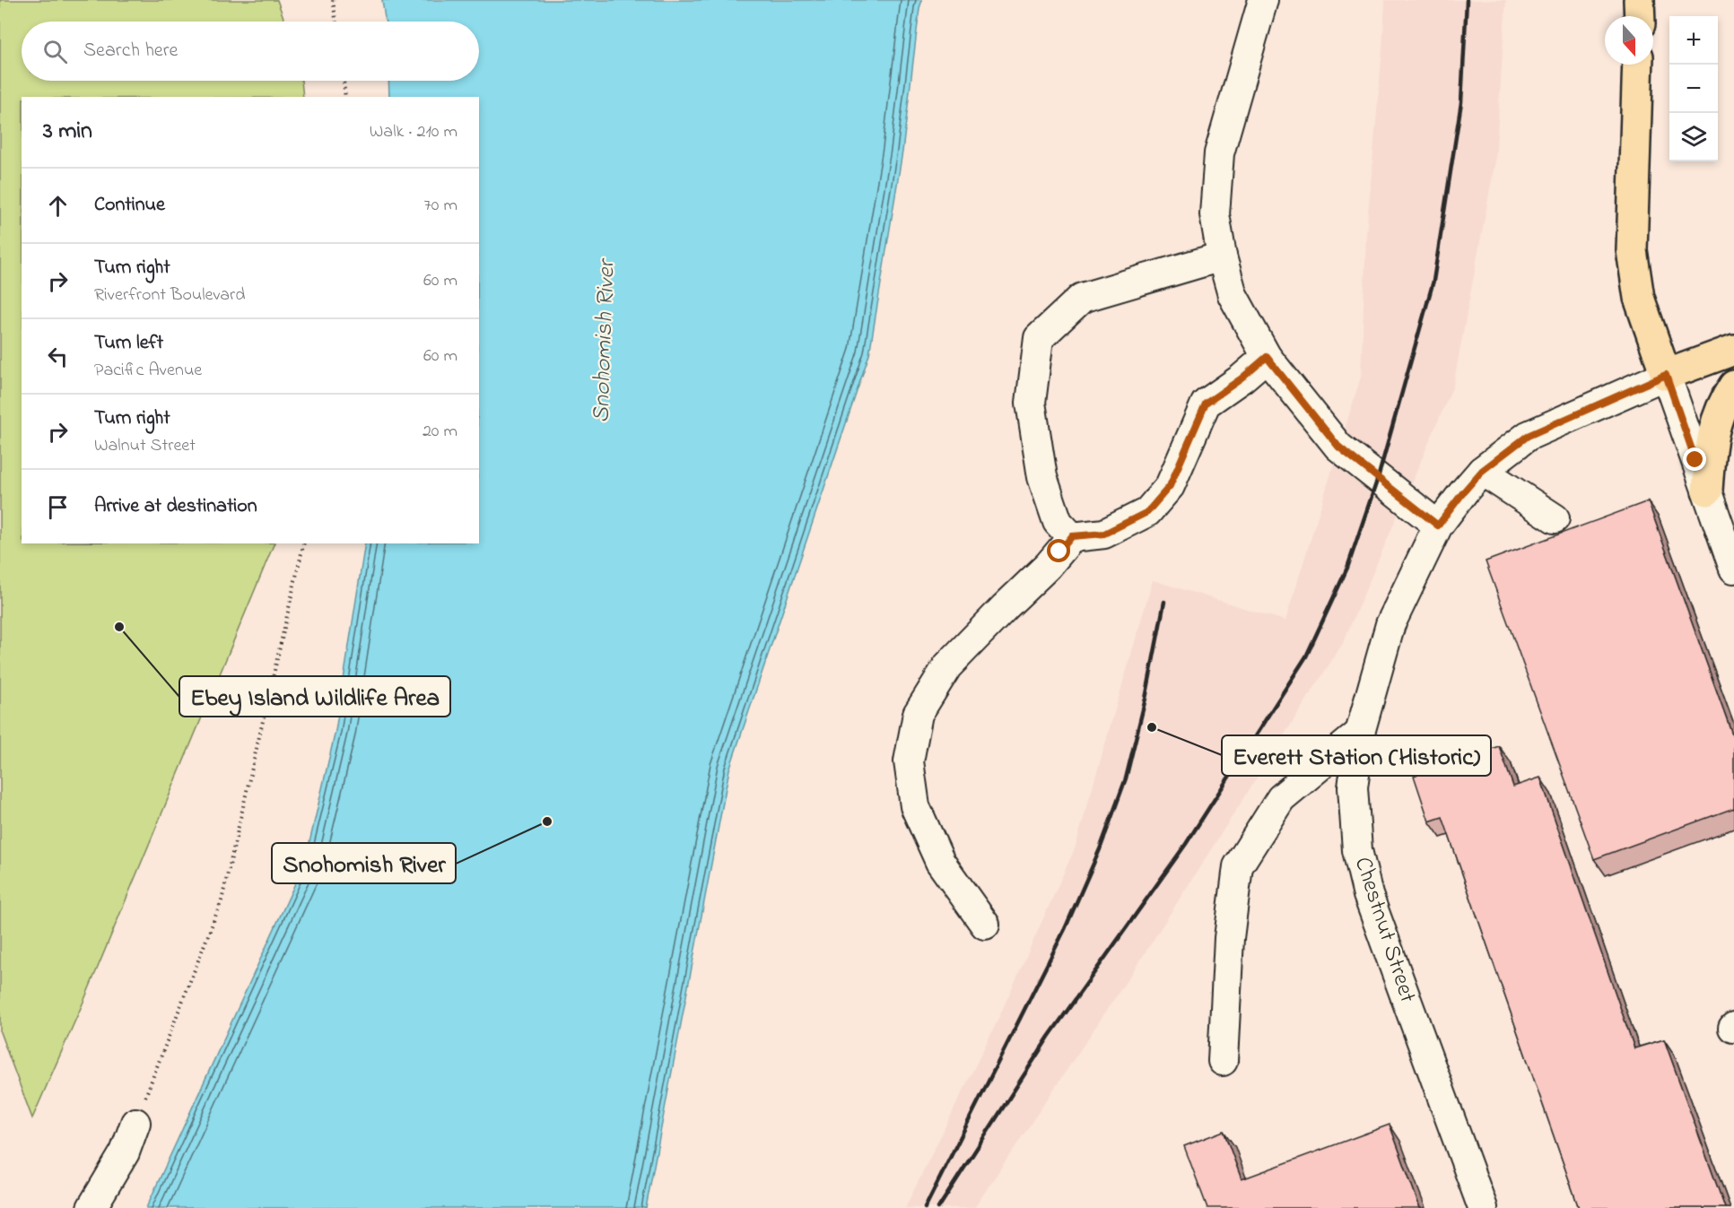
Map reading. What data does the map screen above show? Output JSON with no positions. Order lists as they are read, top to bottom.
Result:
{
  "streets": {
    "street": ["Chestnut Street"]
  },
  "water": ["Snohomish River"],
  "places": ["Ebey Island Wildlife Area", "Everett Station (Historic)", "Snohomish River"],
  "north": "bottom",
  "page": {
    "map_buttons": ["+", "−"],
    "search": "Search here",
    "heading": ["3 min", "Walk · 210 m"],
    "list": [
      ["Continue", "70 m"],
      ["Turn right", "Riverfront Boulevard", "60 m"],
      ["Turn left", "Pacific Avenue", "60 m"],
      ["Turn right", "Walnut Street", "20 m"],
      "Arrive at destination"
    ]
  }
}
